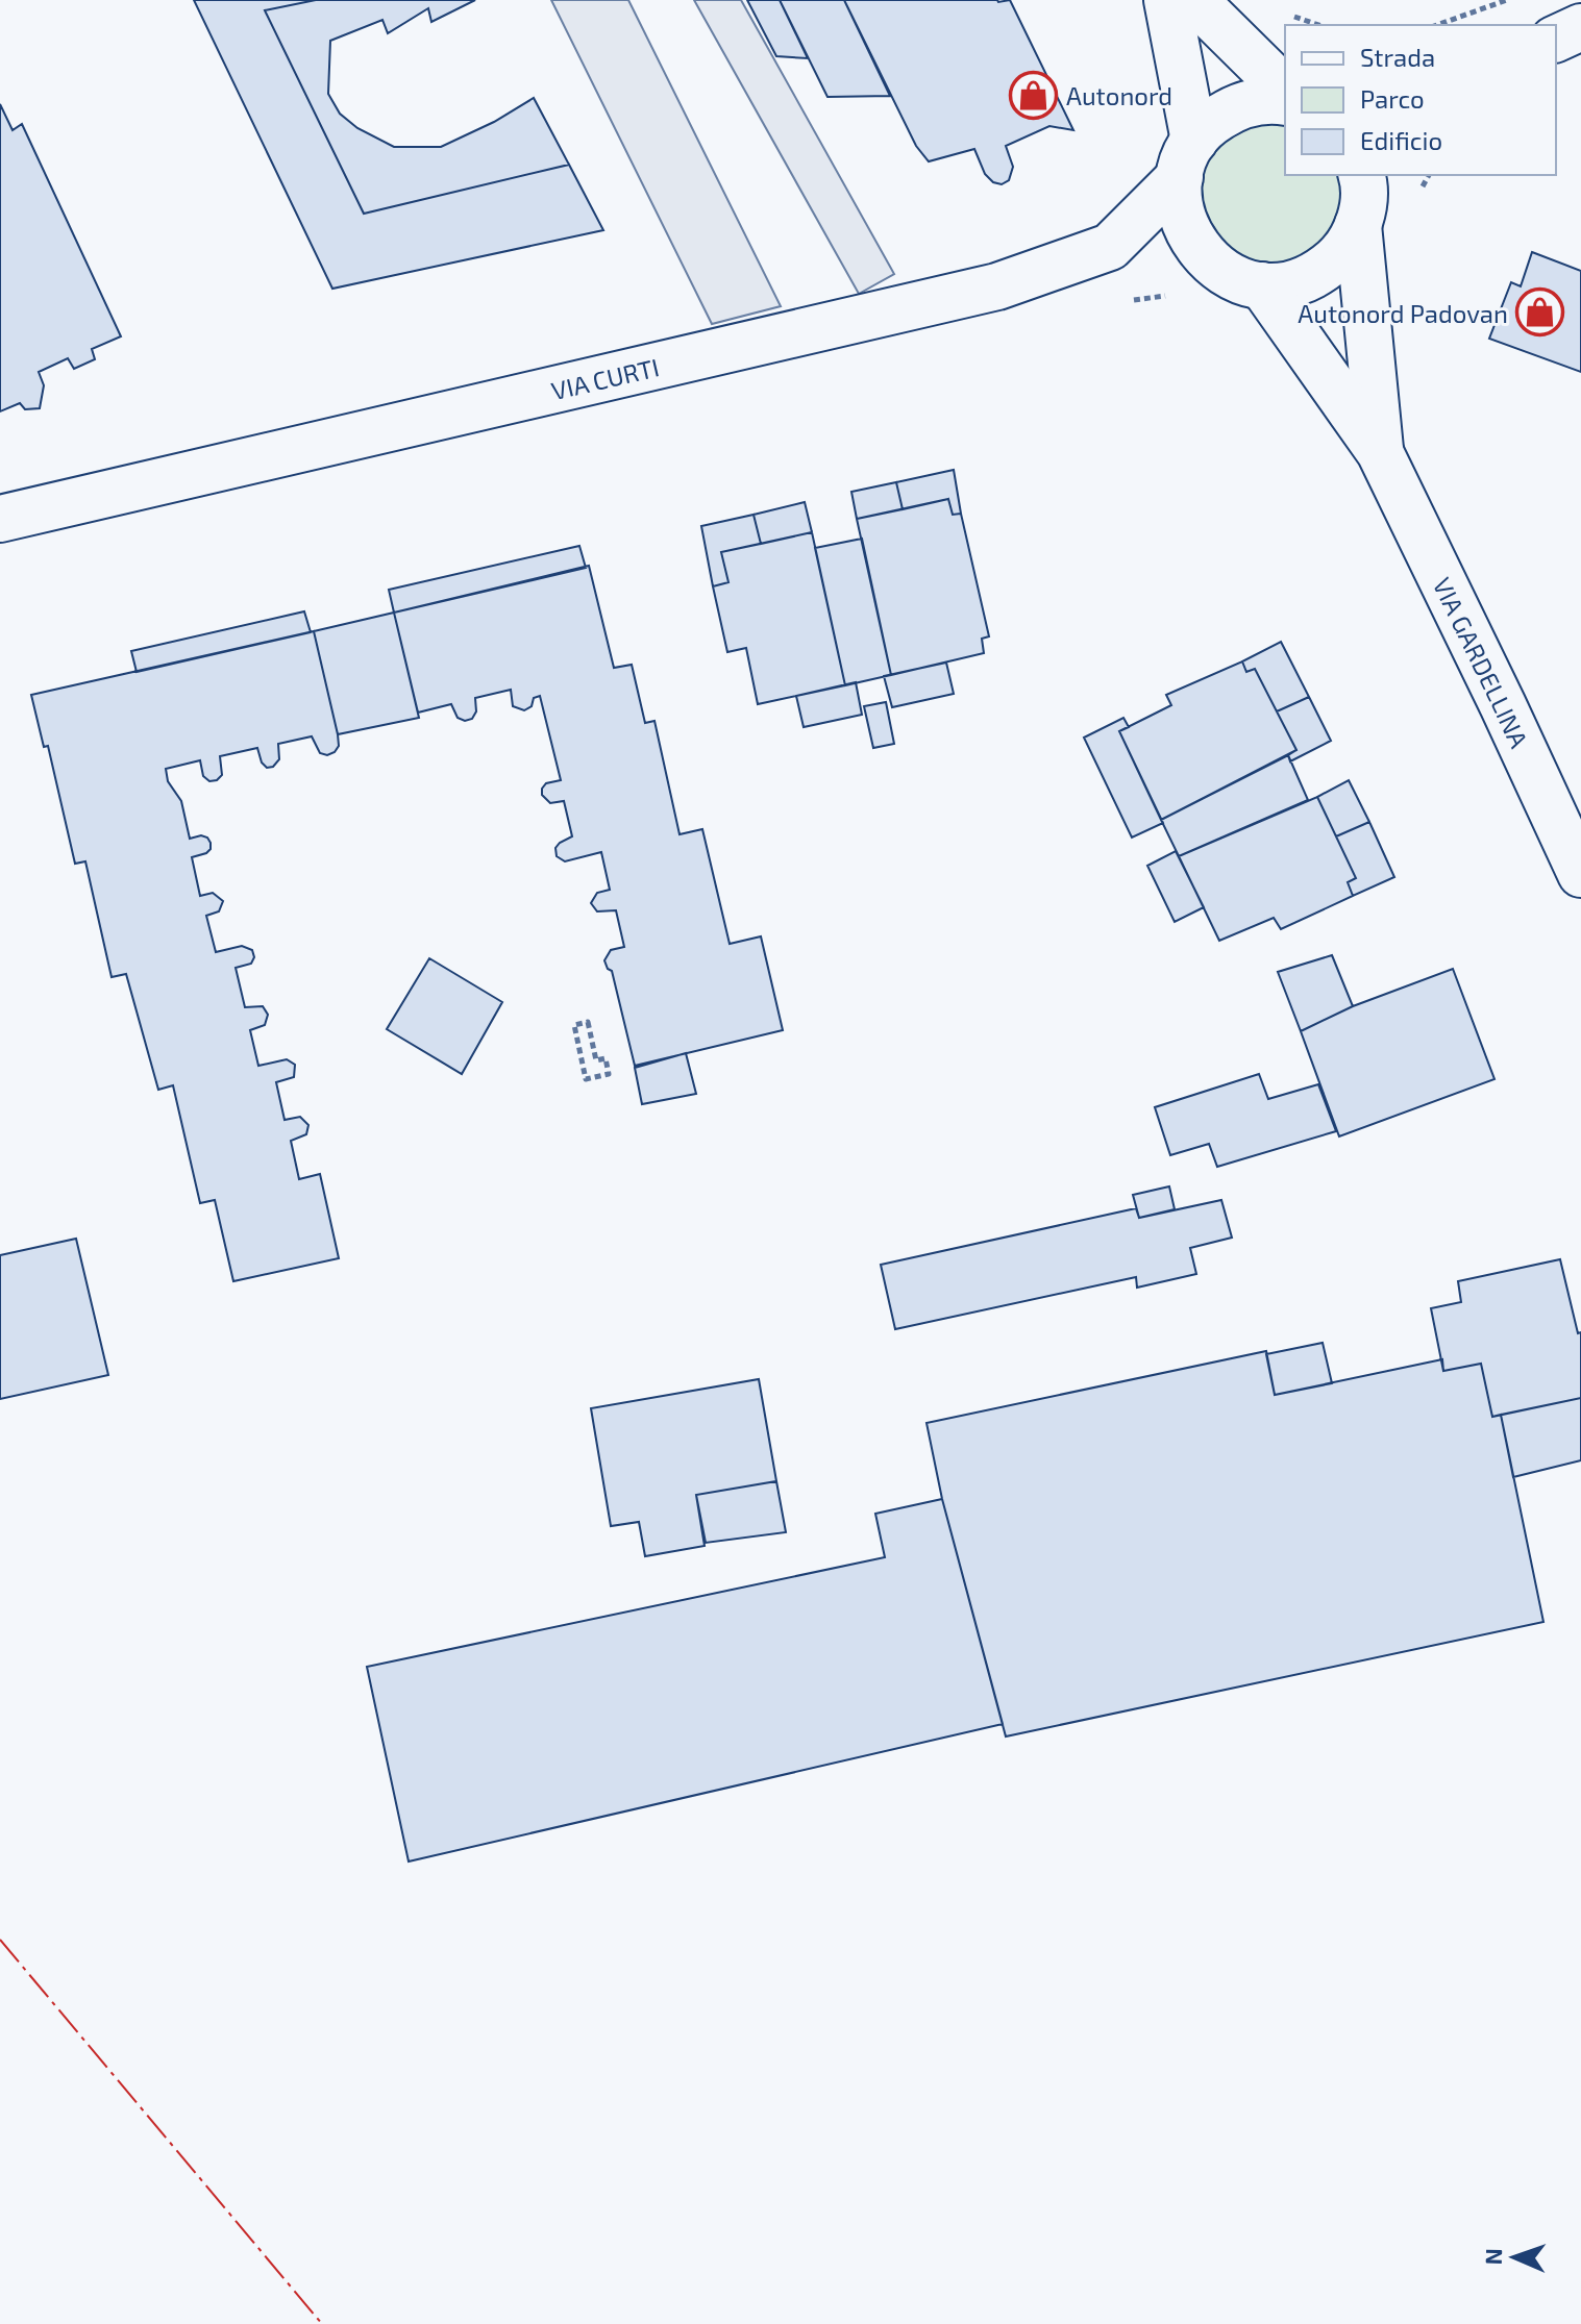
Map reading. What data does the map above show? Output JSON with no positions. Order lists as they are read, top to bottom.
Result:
{
  "streets": {
    "street": ["VIA CURTI", "VIA GARDELLINA"]
  },
  "places": {
    "shop": ["Autonord", "Autonord Padovan"]
  },
  "legend": ["Strada", "Parco", "Edificio"],
  "north": "left"
}
